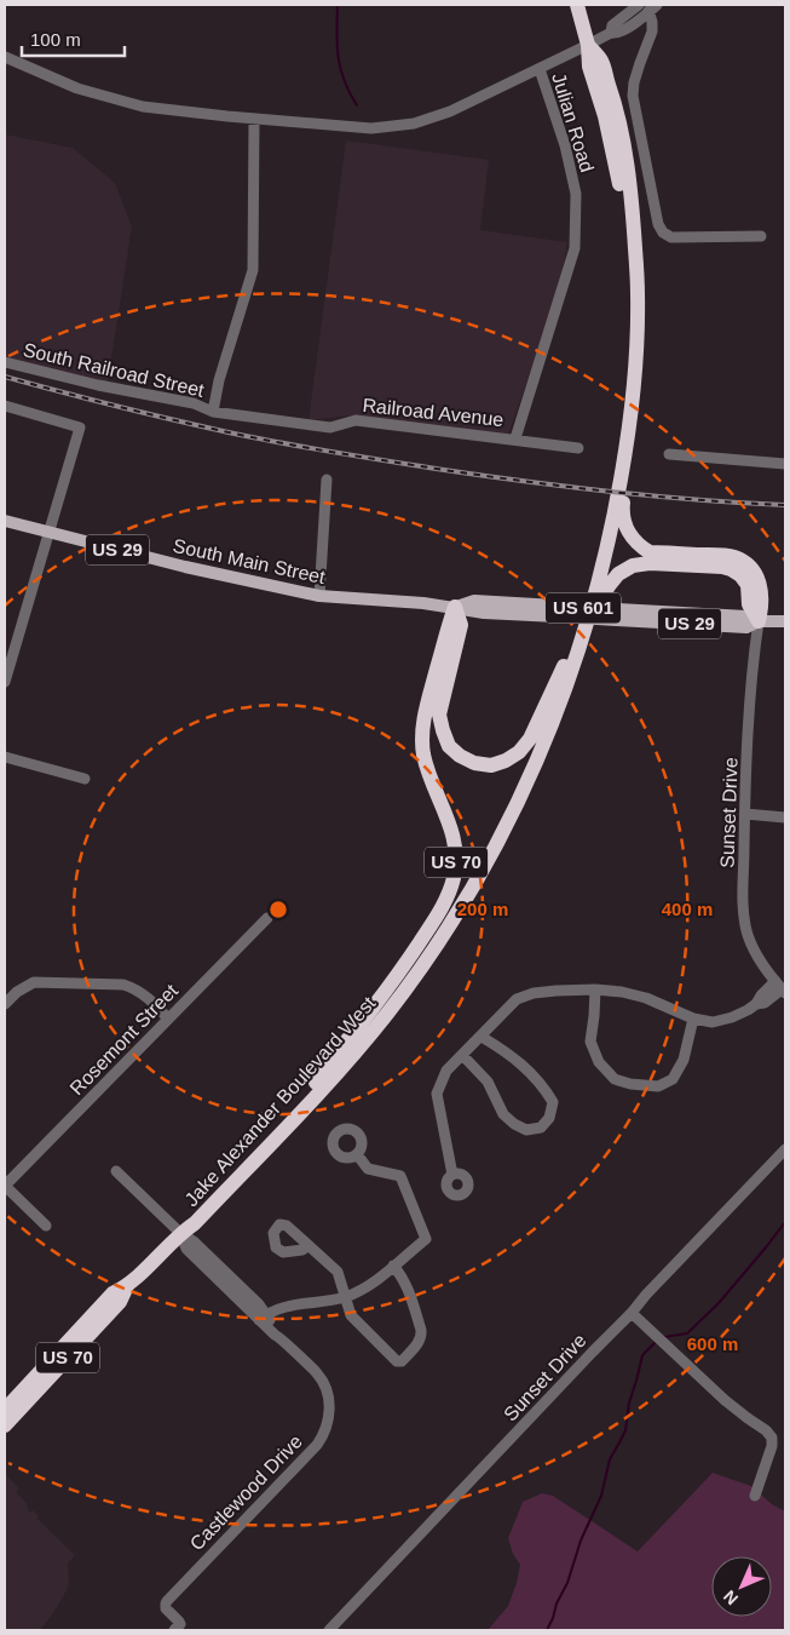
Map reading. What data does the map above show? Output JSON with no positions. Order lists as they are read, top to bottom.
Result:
{
  "streets": {
    "highway": ["US 601", "US 70", "Jake Alexander Boulevard West"],
    "main road": ["US 29", "South Main Street"],
    "street": [
      "Julian Road",
      "South Railroad Street",
      "Railroad Avenue",
      "Sunset Drive",
      "Rosemont Street",
      "Castlewood Drive"
    ]
  },
  "crossings": [
    ["Julian Road", "Railroad Avenue"],
    ["Julian Road", "US 601"],
    ["South Railroad Street", "Railroad Avenue"],
    ["South Main Street", "Sunset Drive"],
    ["South Main Street", "US 70"],
    ["US 601", "US 70"],
    ["US 601", "Jake Alexander Boulevard West"],
    ["Sunset Drive", "US 70"],
    ["US 70", "Jake Alexander Boulevard West"],
    ["Jake Alexander Boulevard West", "Castlewood Drive"]
  ],
  "scale_bar": "100 m",
  "north": "bottom left",
  "rings": ["200 m", "400 m", "600 m"]
}
